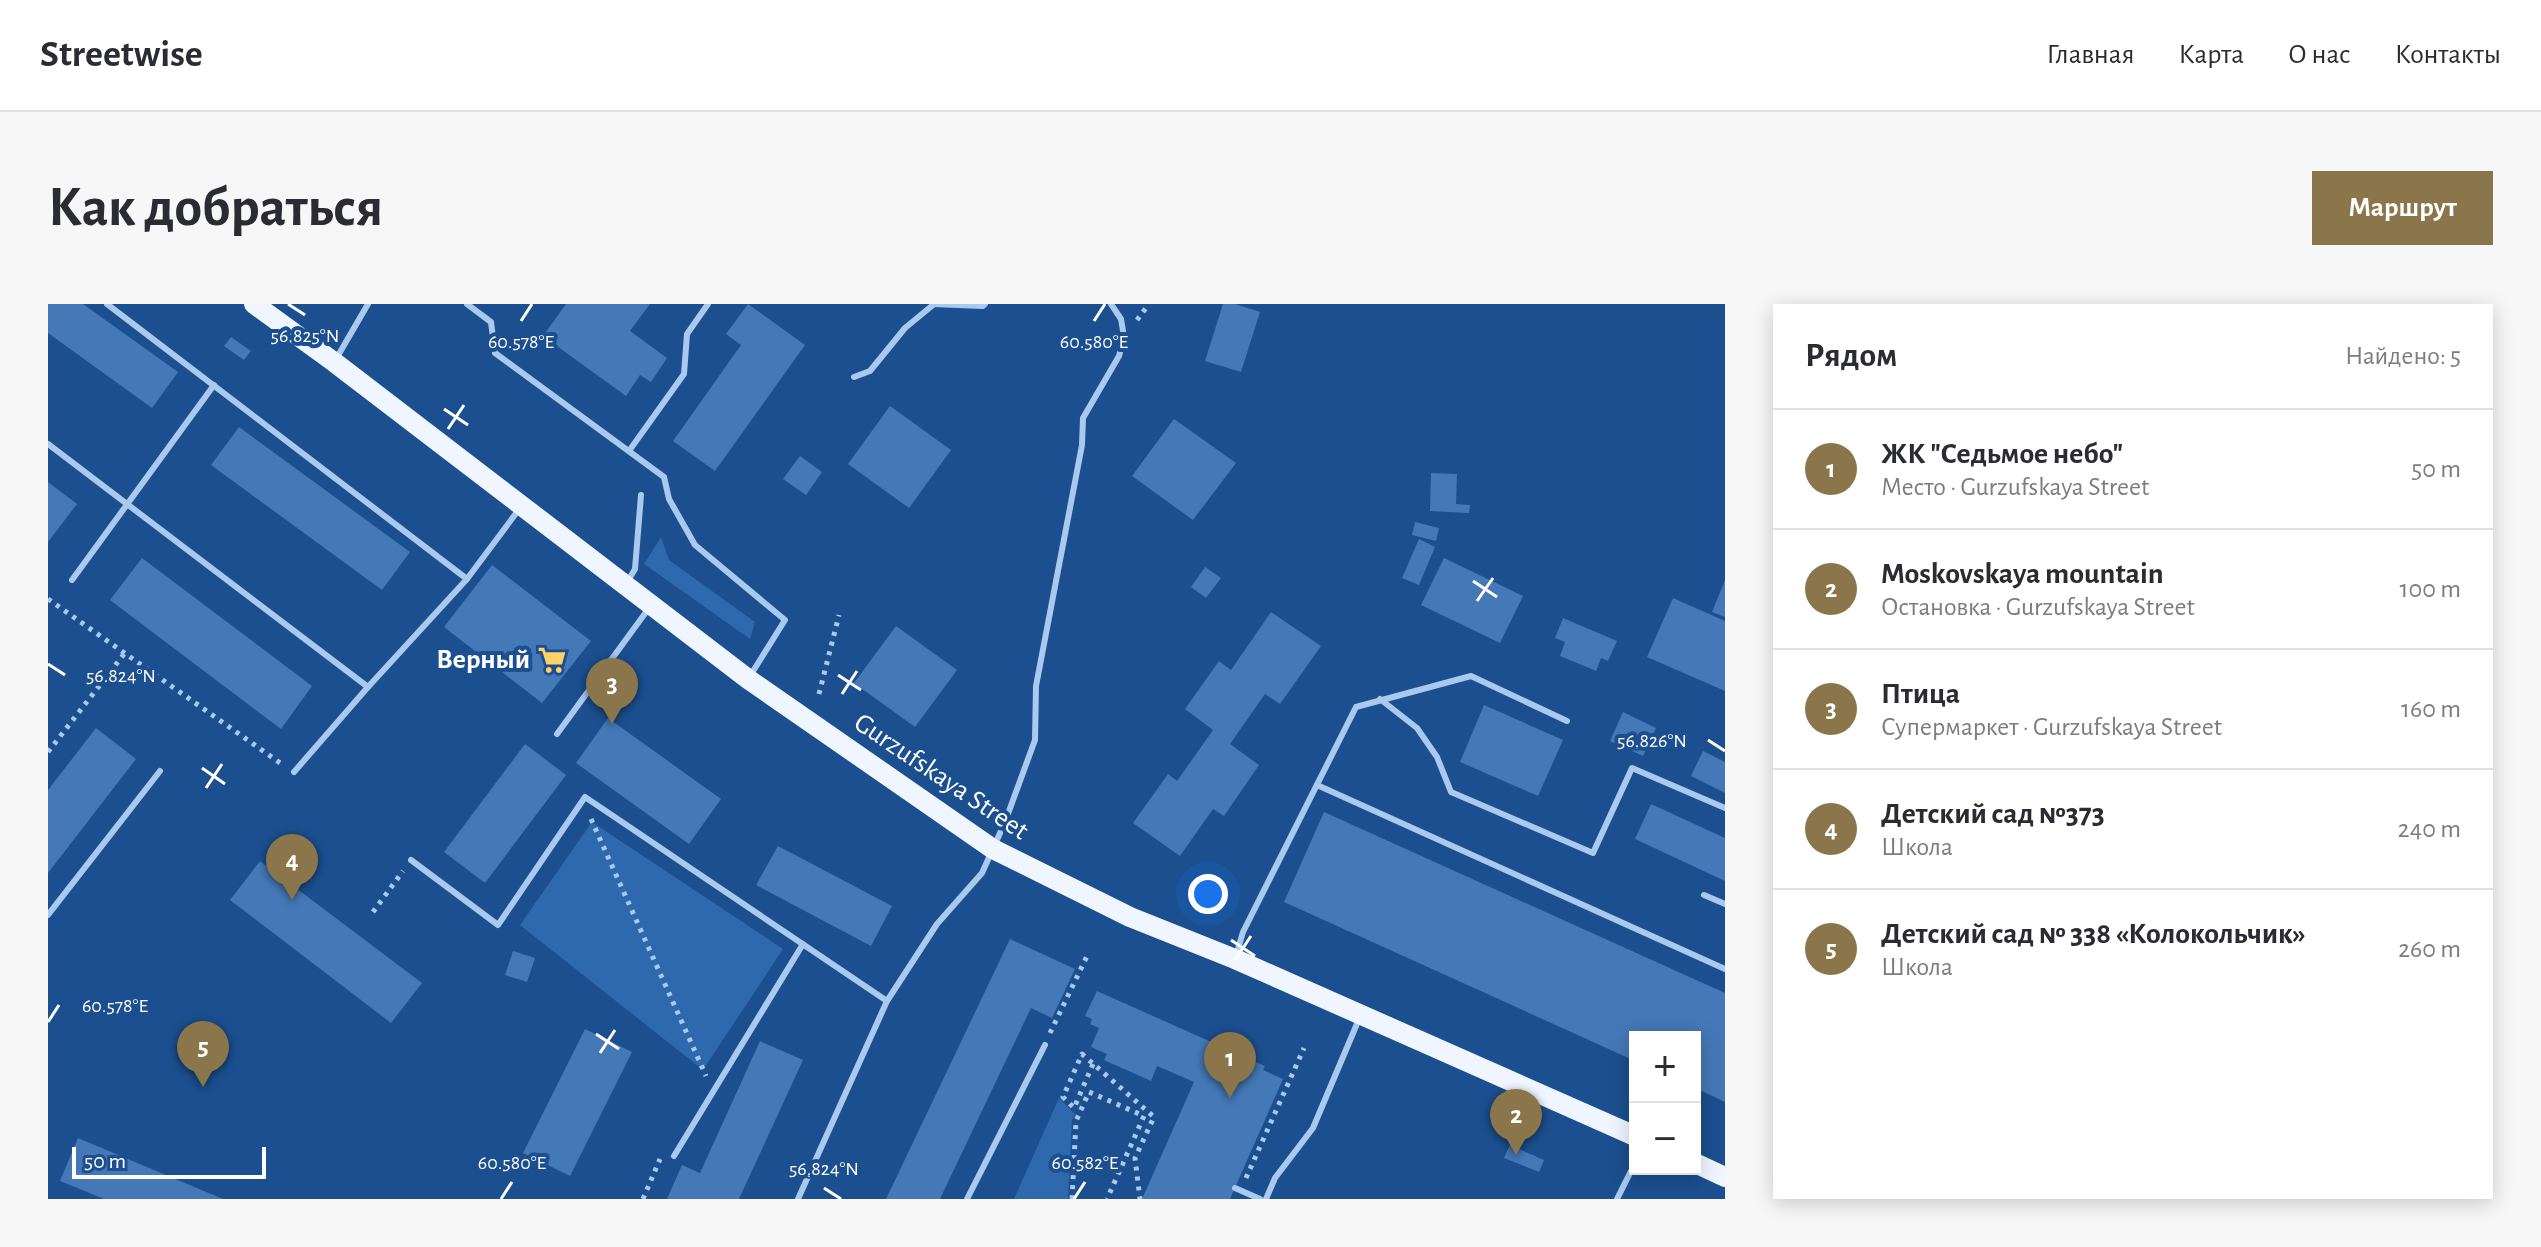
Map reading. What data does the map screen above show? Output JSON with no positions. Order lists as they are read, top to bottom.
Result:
{
  "streets": {
    "main road": ["Gurzufskaya Street"]
  },
  "places": {
    "supermarket": ["Верный"]
  },
  "scale_bar": "50 m",
  "page": {
    "header": "Streetwise",
    "nav": [
      "Главная",
      "Карта",
      "О нас",
      "Контакты"
    ],
    "buttons": "Маршрут",
    "title": "Как добраться",
    "heading": ["Рядом", "Найдено: 5"],
    "list": [
      {
        "mark": "1",
        "name": "ЖК \"Седьмое небо\"",
        "note": "Место · Gurzufskaya Street",
        "value": "50 m"
      },
      {
        "mark": "2",
        "name": "Moskovskaya mountain",
        "note": "Остановка · Gurzufskaya Street",
        "value": "100 m"
      },
      {
        "mark": "3",
        "name": "Птица",
        "note": "Супермаркет · Gurzufskaya Street",
        "value": "160 m"
      },
      {
        "mark": "4",
        "name": "Детский сад №373",
        "note": "Школа",
        "value": "240 m"
      },
      {
        "mark": "5",
        "name": "Детский сад № 338 «Колокольчик»",
        "note": "Школа",
        "value": "260 m"
      }
    ],
    "pins": [
      "3",
      "4",
      "5",
      "1",
      "2"
    ],
    "map_buttons": ["+", "−"],
    "scale": "50 m"
  },
  "coordinates": [
    "56.825°N",
    "60.578°E",
    "60.580°E",
    "56.824°N",
    "56.826°N",
    "60.582°E"
  ]
}
